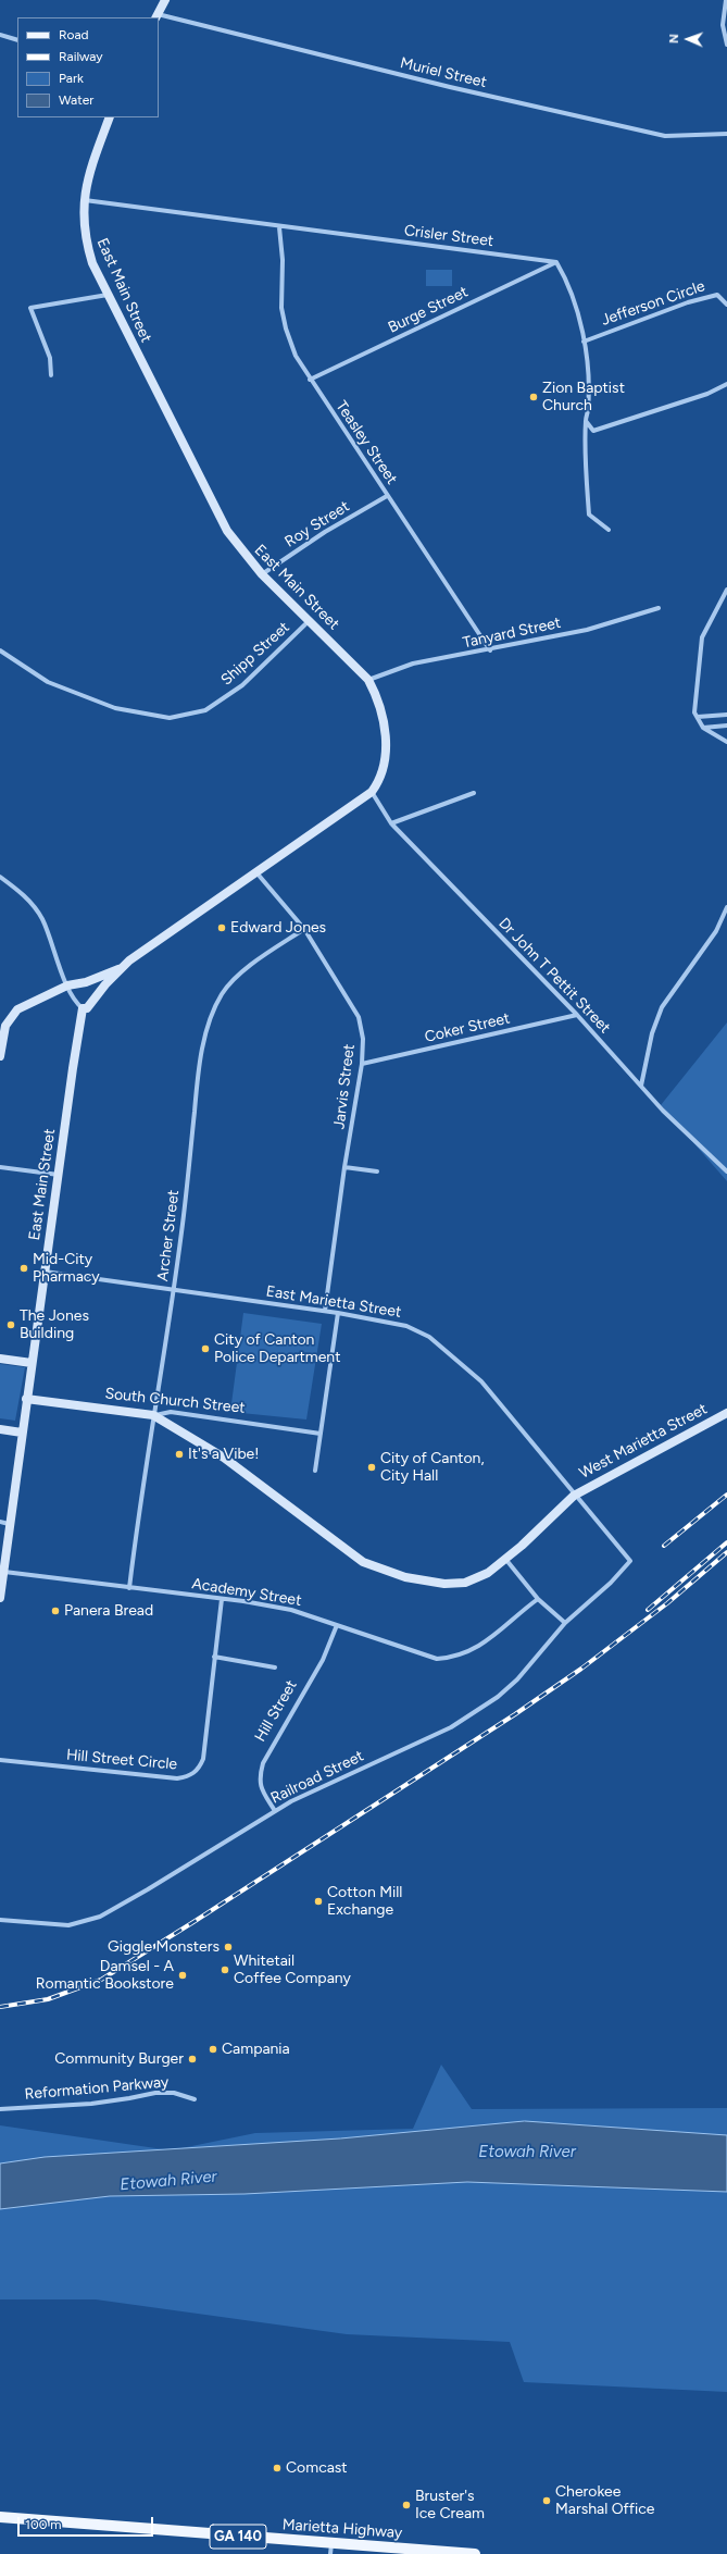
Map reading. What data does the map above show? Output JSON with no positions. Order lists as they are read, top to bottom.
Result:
{
  "streets": {
    "main road": [
      "East Main Street",
      "South Church Street",
      "West Marietta Street",
      "Marietta Highway",
      "GA 140"
    ],
    "street": [
      "Muriel Street",
      "Crisler Street",
      "Jefferson Circle",
      "Burge Street",
      "Teasley Street",
      "Roy Street",
      "Tanyard Street",
      "Shipp Street",
      "Dr John T Pettit Street",
      "Coker Street",
      "Jarvis Street",
      "Archer Street",
      "East Marietta Street",
      "Academy Street",
      "Hill Street",
      "Hill Street Circle",
      "Railroad Street",
      "Reformation Parkway"
    ]
  },
  "crossings": [
    ["Crisler Street", "East Main Street"],
    ["Crisler Street", "Burge Street"],
    ["Crisler Street", "Teasley Street"],
    ["East Main Street", "Roy Street"],
    ["East Main Street", "Tanyard Street"],
    ["East Main Street", "Shipp Street"],
    ["East Main Street", "Dr John T Pettit Street"],
    ["East Main Street", "Jarvis Street"],
    ["East Main Street", "East Marietta Street"],
    ["East Main Street", "South Church Street"],
    ["East Main Street", "Academy Street"],
    ["Burge Street", "Teasley Street"],
    ["Teasley Street", "Roy Street"],
    ["Teasley Street", "Tanyard Street"],
    ["Dr John T Pettit Street", "Coker Street"],
    ["Coker Street", "Jarvis Street"],
    ["Jarvis Street", "Archer Street"],
    ["Jarvis Street", "East Marietta Street"],
    ["Archer Street", "East Marietta Street"],
    ["Archer Street", "South Church Street"],
    ["Archer Street", "West Marietta Street"],
    ["Archer Street", "Academy Street"],
    ["East Marietta Street", "West Marietta Street"],
    ["South Church Street", "West Marietta Street"],
    ["West Marietta Street", "Railroad Street"],
    ["Academy Street", "Hill Street"],
    ["Academy Street", "Hill Street Circle"],
    ["Hill Street", "Railroad Street"]
  ],
  "water": ["Etowah River"],
  "places": [
    "Zion Baptist Church",
    "Edward Jones",
    "Mid-City Pharmacy",
    "The Jones Building",
    "City of Canton Police Department",
    "It's a Vibe!",
    "City of Canton, City Hall",
    "Panera Bread",
    "Cotton Mill Exchange",
    "Giggle Monsters",
    "Whitetail Coffee Company",
    "Damsel - A Romantic Bookstore",
    "Campania",
    "Community Burger",
    "Comcast",
    "Cherokee Marshal Office",
    "Bruster's Ice Cream"
  ],
  "legend": [
    "Road",
    "Railway",
    "Park",
    "Water"
  ],
  "scale_bar": "100 m",
  "north": "left"
}
